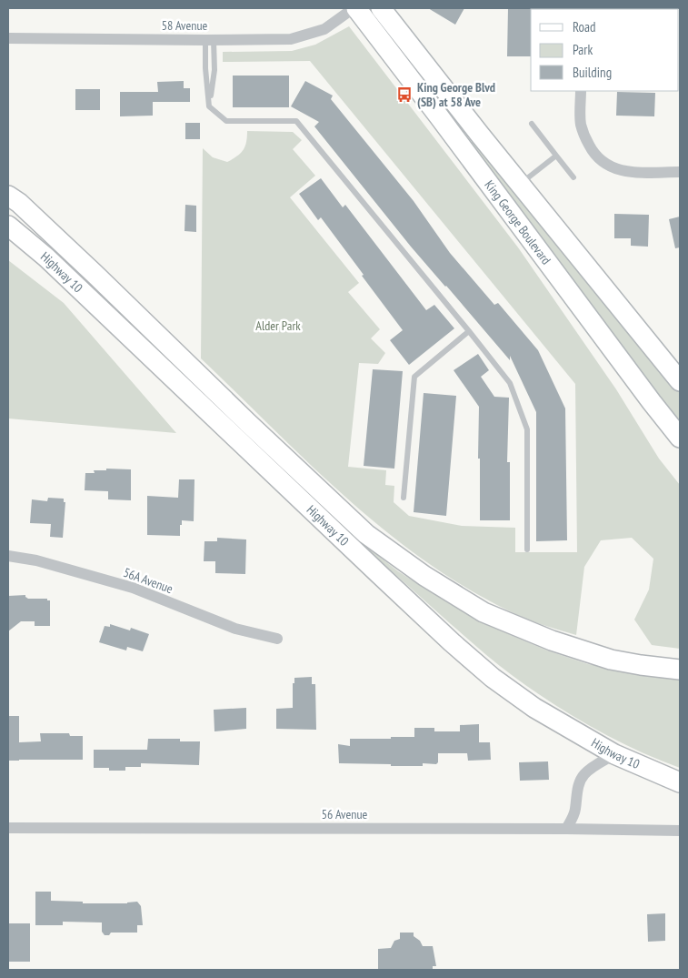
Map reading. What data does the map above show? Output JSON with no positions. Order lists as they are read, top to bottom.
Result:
{
  "streets": {
    "main road": ["King George Boulevard", "Highway 10"],
    "street": ["58 Avenue", "56A Avenue", "56 Avenue"]
  },
  "crossings": [
    ["58 Avenue", "King George Boulevard"]
  ],
  "parks": ["Alder Park"],
  "places": {
    "bus stop": ["King George Blvd (SB) at 58 Ave"]
  },
  "legend": ["Road", "Park", "Building"]
}
